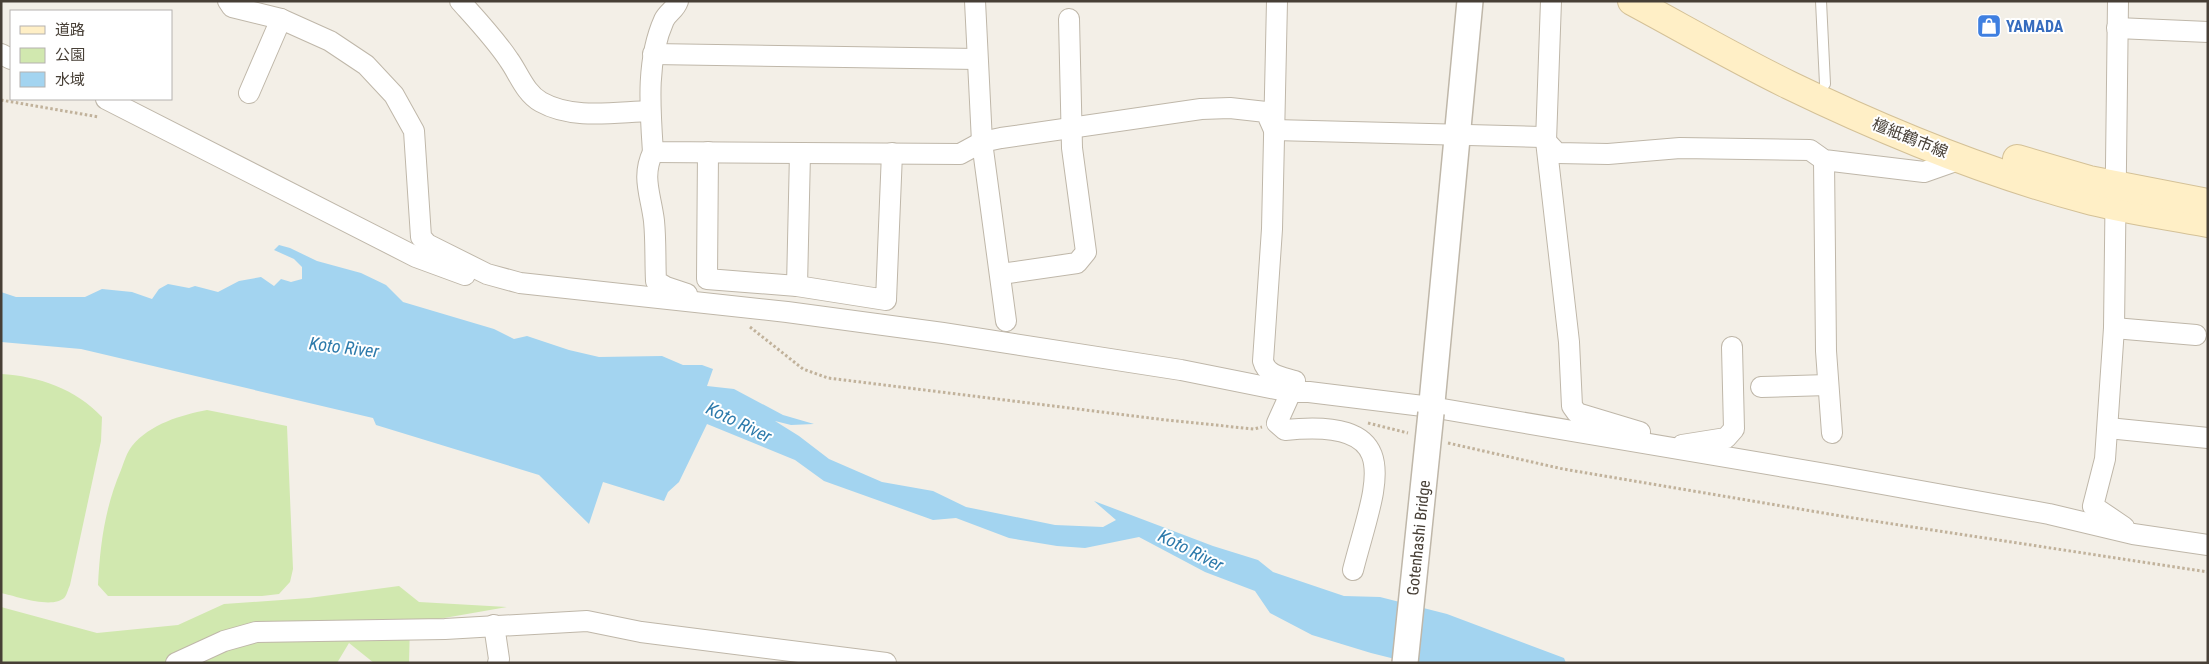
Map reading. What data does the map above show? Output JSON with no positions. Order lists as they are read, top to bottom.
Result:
{
  "streets": {
    "main road": ["檀紙鶴市線"],
    "street": ["Gotenhashi Bridge"]
  },
  "water": ["Koto River"],
  "places": {
    "shop": ["YAMADA"]
  },
  "legend": ["道路", "公園", "水域"]
}
